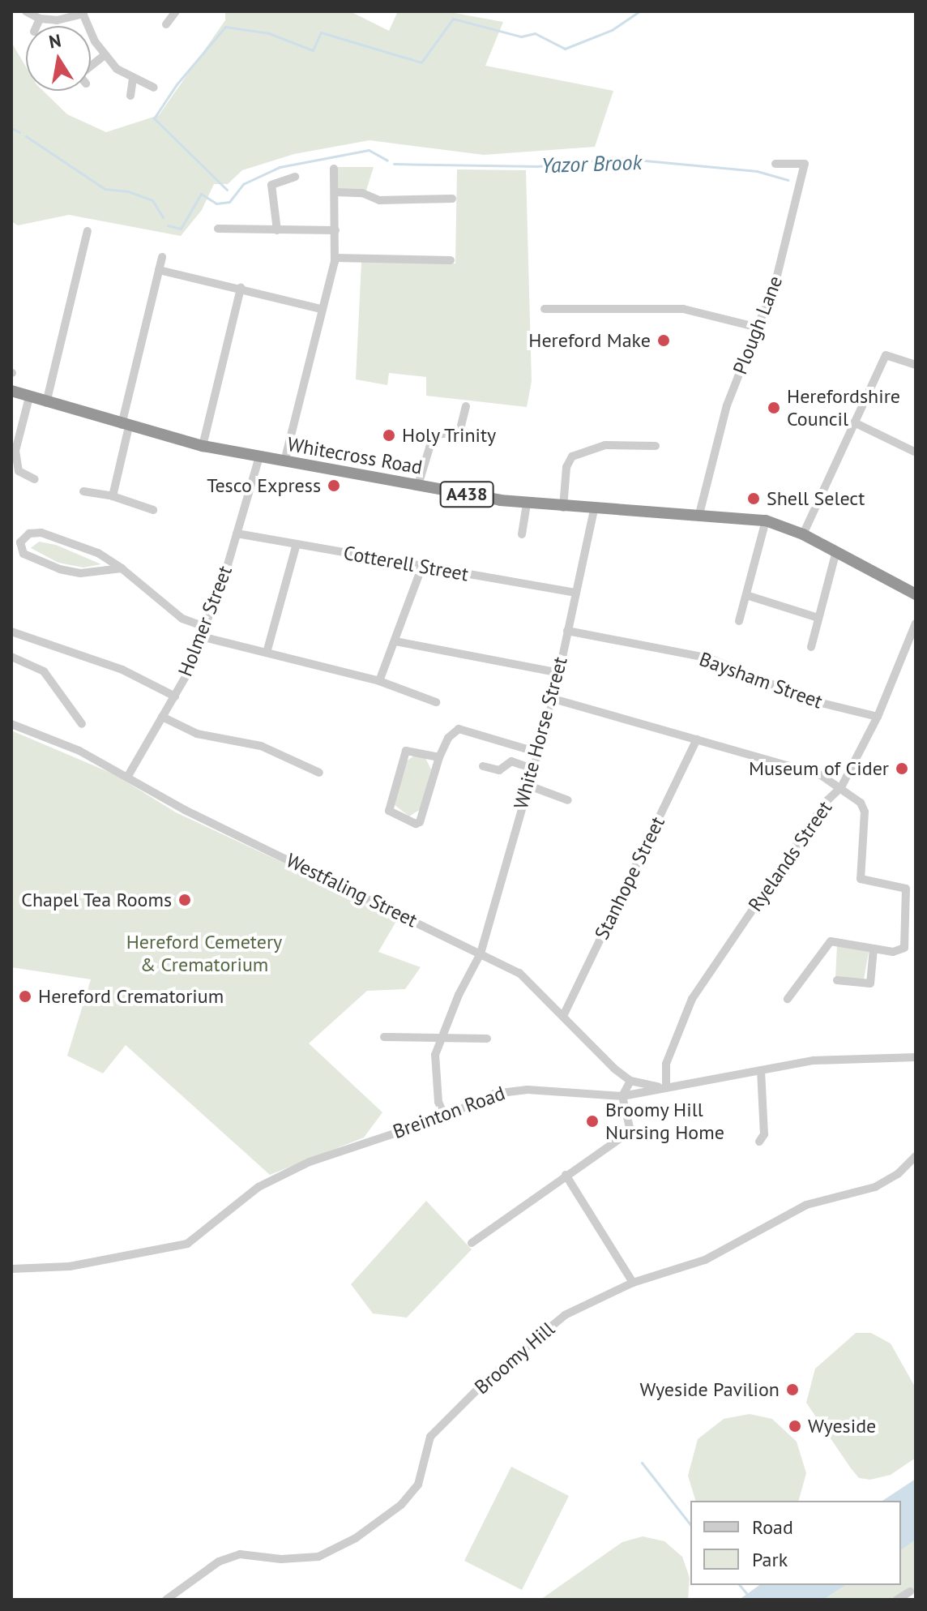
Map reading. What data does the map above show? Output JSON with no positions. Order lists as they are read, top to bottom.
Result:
{
  "streets": {
    "highway": ["Whitecross Road", "A438"],
    "street": [
      "Plough Lane",
      "Cotterell Street",
      "Holmer Street",
      "Baysham Street",
      "White Horse Street",
      "Ryelands Street",
      "Stanhope Street",
      "Westfaling Street",
      "Breinton Road",
      "Broomy Hill"
    ]
  },
  "crossings": [
    ["Plough Lane", "Whitecross Road"],
    ["Whitecross Road", "Holmer Street"],
    ["Whitecross Road", "White Horse Street"],
    ["Cotterell Street", "Holmer Street"],
    ["Cotterell Street", "White Horse Street"],
    ["Holmer Street", "Westfaling Street"],
    ["Baysham Street", "White Horse Street"],
    ["Baysham Street", "Ryelands Street"],
    ["White Horse Street", "Westfaling Street"],
    ["White Horse Street", "Breinton Road"],
    ["Ryelands Street", "Westfaling Street"],
    ["Ryelands Street", "Breinton Road"],
    ["Stanhope Street", "Westfaling Street"],
    ["Westfaling Street", "Breinton Road"]
  ],
  "water": ["Yazor Brook"],
  "parks": ["Hereford Cemetery & Crematorium"],
  "places": [
    "Hereford Make",
    "Herefordshire Council",
    "Holy Trinity",
    "Tesco Express",
    "Shell Select",
    "Museum of Cider",
    "Chapel Tea Rooms",
    "Hereford Crematorium",
    "Broomy Hill Nursing Home",
    "Wyeside Pavilion",
    "Wyeside"
  ],
  "legend": ["Road", "Park"],
  "north": "top"
}
